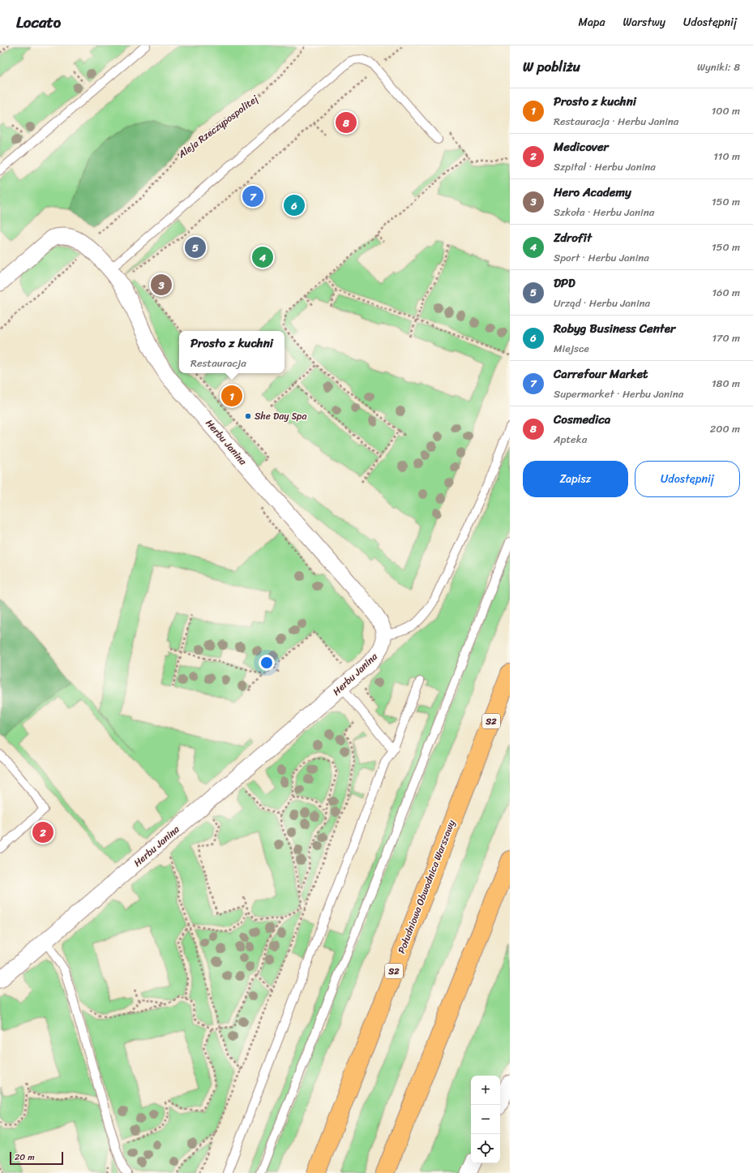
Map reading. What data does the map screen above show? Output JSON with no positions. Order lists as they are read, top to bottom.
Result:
{
  "streets": {
    "highway": ["S2", "Południowa Obwodnica Warszawy"],
    "street": ["Herbu Janina"],
    "path": ["Aleja Rzeczypospolitej"]
  },
  "crossings": [
    ["Aleja Rzeczypospolitej", "Herbu Janina"]
  ],
  "places": ["She Day Spa"],
  "scale_bar": "20 m",
  "page": {
    "header": "Locato",
    "nav": ["Mapa", "Warstwy", "Udostępnij"],
    "heading": ["W pobliżu", "Wyniki: 8"],
    "list": [
      {
        "mark": "1",
        "name": "Prosto z kuchni",
        "note": "Restauracja · Herbu Janina",
        "value": "100 m"
      },
      {
        "mark": "2",
        "name": "Medicover",
        "note": "Szpital · Herbu Janina",
        "value": "110 m"
      },
      {
        "mark": "3",
        "name": "Hero Academy",
        "note": "Szkoła · Herbu Janina",
        "value": "150 m"
      },
      {
        "mark": "4",
        "name": "Zdrofit",
        "note": "Sport · Herbu Janina",
        "value": "150 m"
      },
      {
        "mark": "5",
        "name": "DPD",
        "note": "Urząd · Herbu Janina",
        "value": "160 m"
      },
      {
        "mark": "6",
        "name": "Robyg Business Center",
        "note": "Miejsce",
        "value": "170 m"
      },
      {
        "mark": "7",
        "name": "Carrefour Market",
        "note": "Supermarket · Herbu Janina",
        "value": "180 m"
      },
      {
        "mark": "8",
        "name": "Cosmedica",
        "note": "Apteka",
        "value": "200 m"
      }
    ],
    "pins": [
      "8",
      "7",
      "6",
      "5",
      "4",
      "3",
      "1",
      "2"
    ],
    "popup": ["Prosto z kuchni", "Restauracja"],
    "buttons": ["Zapisz", "Udostępnij"],
    "map_buttons": ["+", "−"],
    "scale": "20 m"
  }
}
